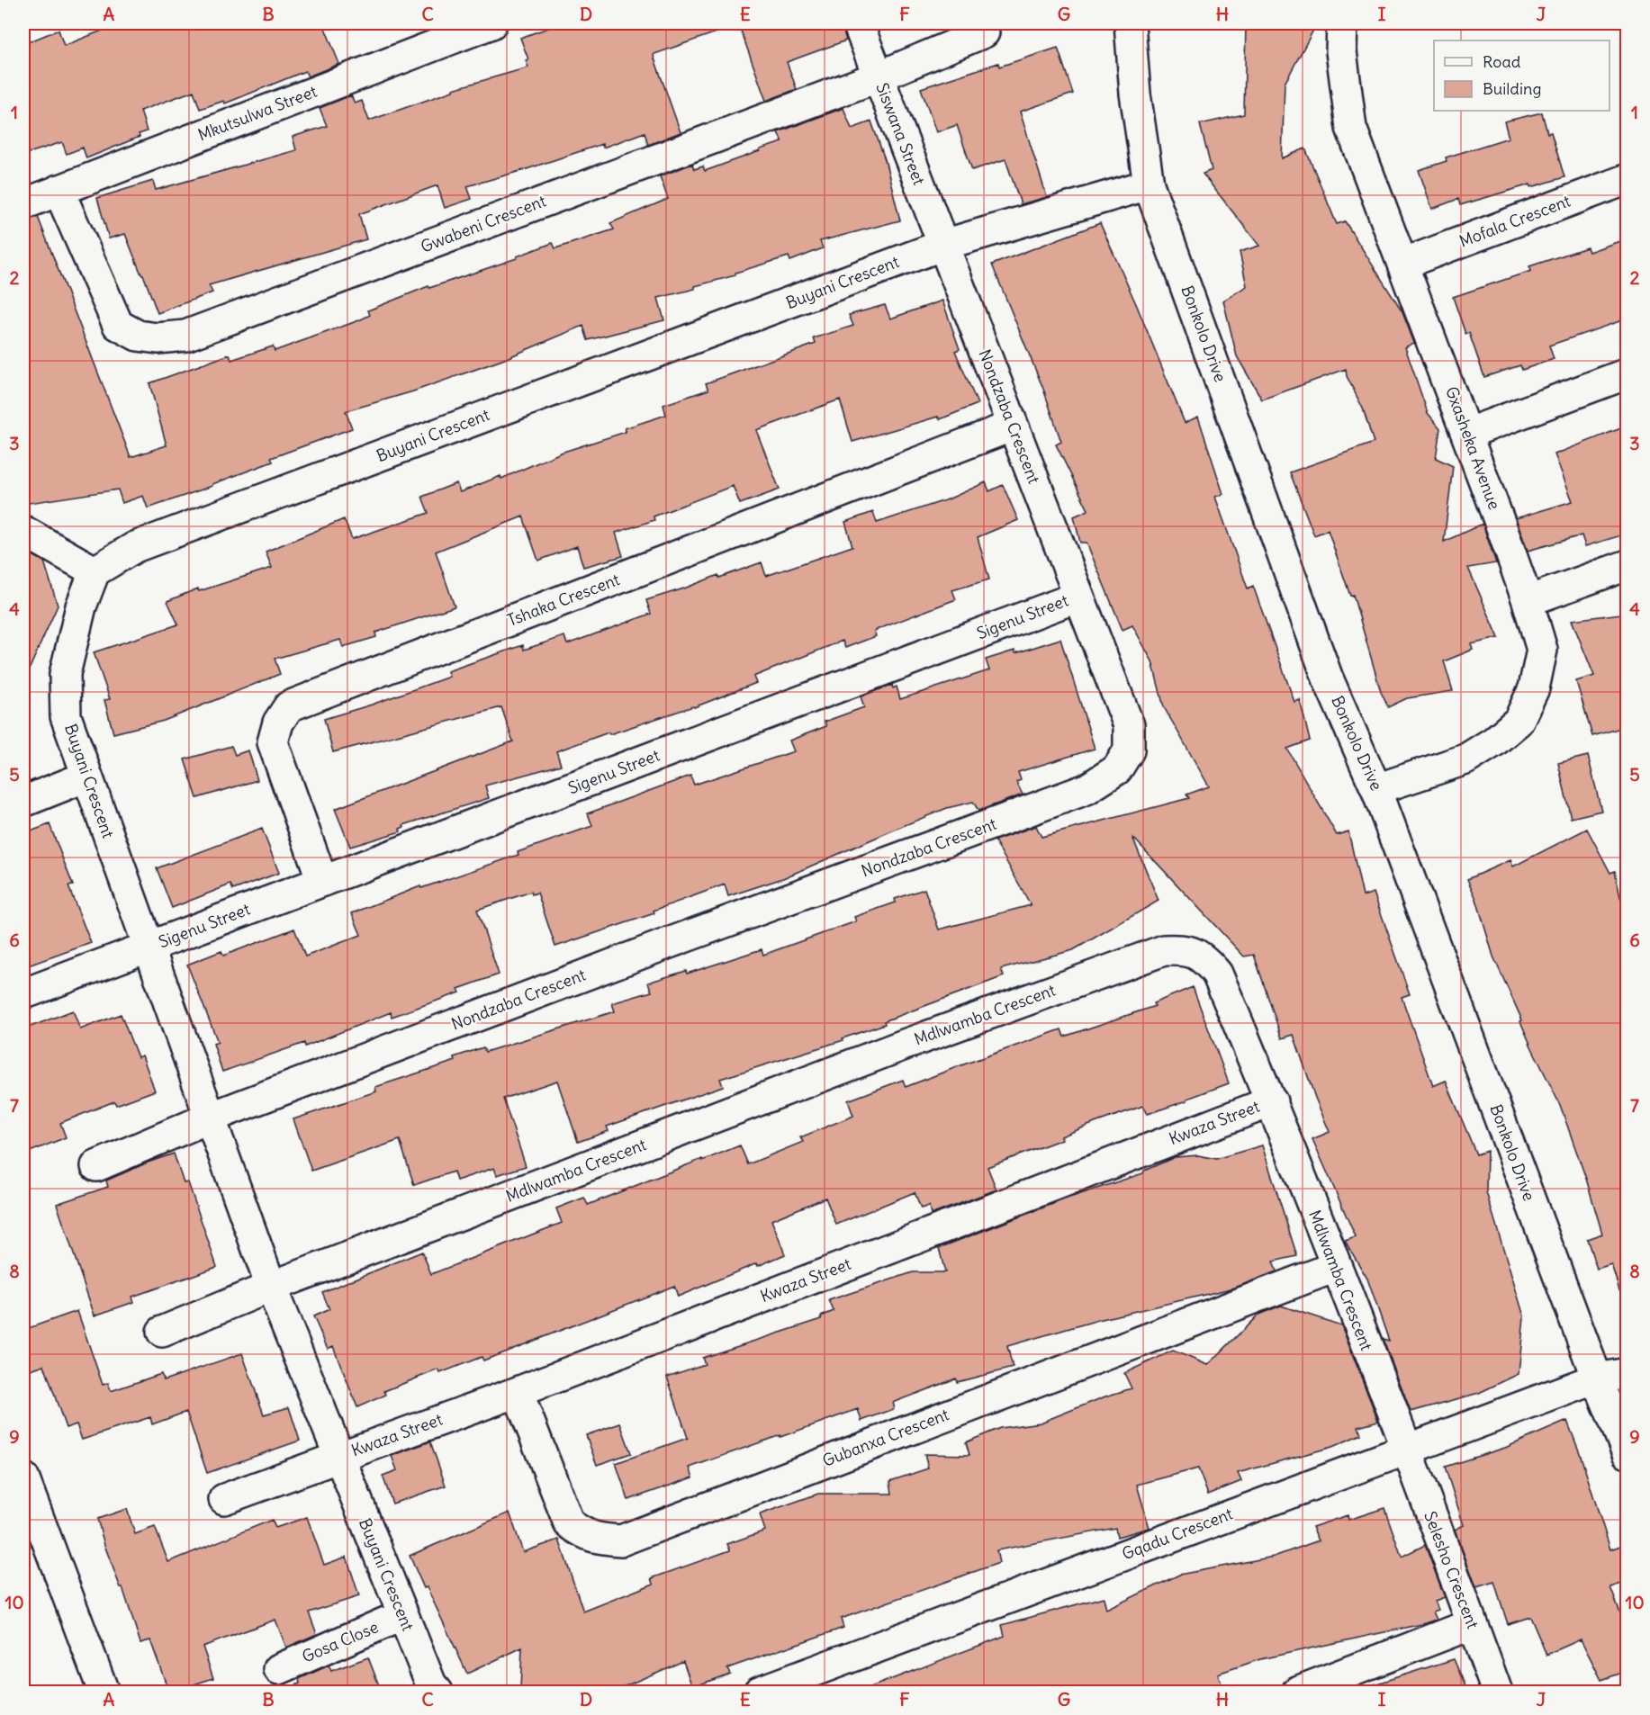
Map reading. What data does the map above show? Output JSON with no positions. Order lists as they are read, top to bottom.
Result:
{
  "streets": {
    "street": [
      "Mkutsulwa Street",
      "Siswana Street",
      "Mofala Crescent",
      "Gwabeni Crescent",
      "Buyani Crescent",
      "Bonkolo Drive",
      "Nondzaba Crescent",
      "Gxasheka Avenue",
      "Tshaka Crescent",
      "Sigenu Street",
      "Mdlwamba Crescent",
      "Kwaza Street",
      "Gubanxa Crescent",
      "Gqadu Crescent",
      "Selesho Crescent",
      "Gosa Close"
    ]
  },
  "crossings": [
    ["Mkutsulwa Street", "Gwabeni Crescent"],
    ["Siswana Street", "Gwabeni Crescent"],
    ["Siswana Street", "Buyani Crescent"],
    ["Siswana Street", "Nondzaba Crescent"],
    ["Mofala Crescent", "Gxasheka Avenue"],
    ["Buyani Crescent", "Bonkolo Drive"],
    ["Buyani Crescent", "Nondzaba Crescent"],
    ["Buyani Crescent", "Sigenu Street"],
    ["Buyani Crescent", "Mdlwamba Crescent"],
    ["Buyani Crescent", "Kwaza Street"],
    ["Buyani Crescent", "Gosa Close"],
    ["Bonkolo Drive", "Gxasheka Avenue"],
    ["Bonkolo Drive", "Gqadu Crescent"],
    ["Nondzaba Crescent", "Tshaka Crescent"],
    ["Nondzaba Crescent", "Sigenu Street"],
    ["Tshaka Crescent", "Sigenu Street"],
    ["Mdlwamba Crescent", "Kwaza Street"],
    ["Mdlwamba Crescent", "Gubanxa Crescent"],
    ["Mdlwamba Crescent", "Gqadu Crescent"],
    ["Mdlwamba Crescent", "Selesho Crescent"],
    ["Kwaza Street", "Gubanxa Crescent"],
    ["Gqadu Crescent", "Selesho Crescent"]
  ],
  "legend": ["Road", "Building"],
  "grid": {
    "columns": [
      "A",
      "B",
      "C",
      "D",
      "E",
      "F",
      "G",
      "H",
      "I",
      "J"
    ],
    "rows": [
      "1",
      "2",
      "3",
      "4",
      "5",
      "6",
      "7",
      "8",
      "9",
      "10"
    ]
  }
}
